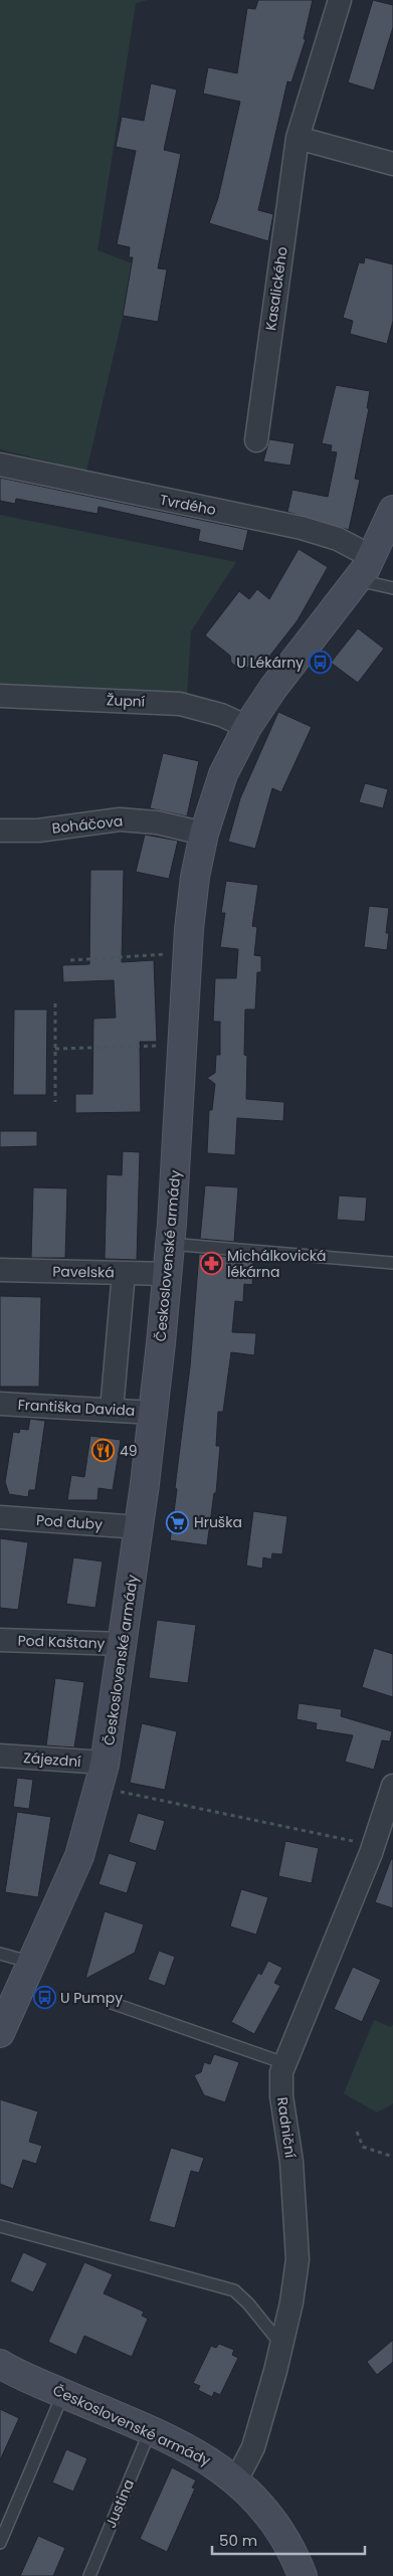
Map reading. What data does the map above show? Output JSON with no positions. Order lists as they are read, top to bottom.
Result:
{
  "streets": {
    "street": [
      "Kasalického",
      "Tvrdého",
      "Župní",
      "Boháčova",
      "Československé armády",
      "Pavelská",
      "Františka Davida",
      "Pod duby",
      "Pod Kaštany",
      "Zájezdní",
      "Radniční"
    ],
    "lane": ["Justina"]
  },
  "crossings": [
    ["Tvrdého", "Československé armády"],
    ["Župní", "Československé armády"],
    ["Boháčova", "Československé armády"],
    ["Československé armády", "Pavelská"],
    ["Československé armády", "Františka Davida"],
    ["Československé armády", "Pod duby"],
    ["Československé armády", "Pod Kaštany"],
    ["Československé armády", "Zájezdní"],
    ["Československé armády", "Radniční"],
    ["Československé armády", "Justina"]
  ],
  "places": {
    "bus stop": ["U Lékárny", "U Pumpy"],
    "pharmacy": ["Michálkovická lékárna"],
    "restaurant": ["49"],
    "supermarket": ["Hruška"]
  },
  "scale_bar": "50 m"
}
